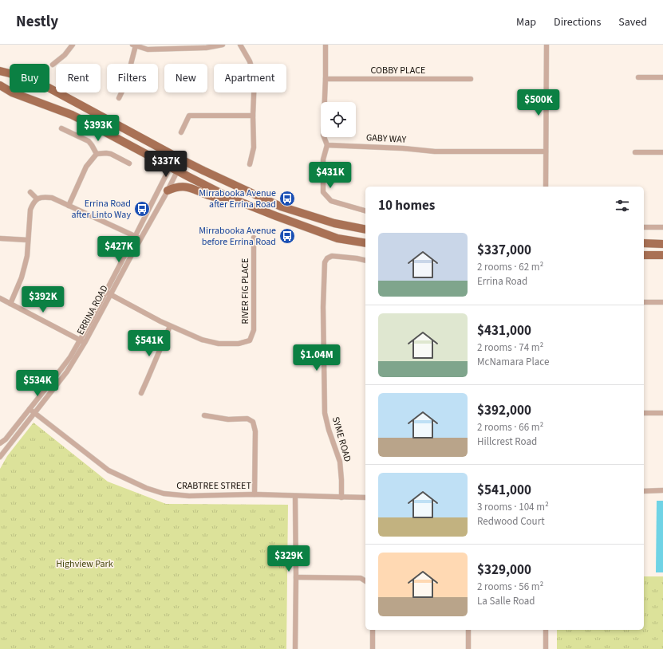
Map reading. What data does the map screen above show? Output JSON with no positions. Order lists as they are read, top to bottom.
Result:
{
  "streets": {
    "street": [
      "COBBY PLACE",
      "GABY WAY",
      "RIVER FIG PLACE",
      "ERRINA ROAD",
      "SYME ROAD",
      "CRABTREE STREET"
    ]
  },
  "crossings": [
    ["RIVER FIG PLACE", "ERRINA ROAD"],
    ["ERRINA ROAD", "CRABTREE STREET"],
    ["SYME ROAD", "CRABTREE STREET"]
  ],
  "parks": ["Highview Park"],
  "places": {
    "bus stop": ["Mirrabooka Avenue after Errina Road", "Errina Road after Linto Way", "Mirrabooka Avenue before Errina Road"]
  },
  "page": {
    "header": "Nestly",
    "nav": ["Map", "Directions", "Saved"],
    "chip": [
      "Buy",
      "Rent",
      "Filters",
      "New",
      "Apartment"
    ],
    "price": [
      "$500K",
      "$393K",
      "$337K",
      "$431K",
      "$427K",
      "$392K",
      "$541K",
      "$1.04M",
      "$534K",
      "$329K"
    ],
    "heading": "10 homes",
    "list": [
      {
        "name": "$337,000",
        "note": "2 rooms · 62 m² · Errina Road"
      },
      {
        "name": "$431,000",
        "note": "2 rooms · 74 m² · McNamara Place"
      },
      {
        "name": "$392,000",
        "note": "2 rooms · 66 m² · Hillcrest Road"
      },
      {
        "name": "$541,000",
        "note": "3 rooms · 104 m² · Redwood Court"
      },
      {
        "name": "$329,000",
        "note": "2 rooms · 56 m² · La Salle Road"
      }
    ]
  }
}
